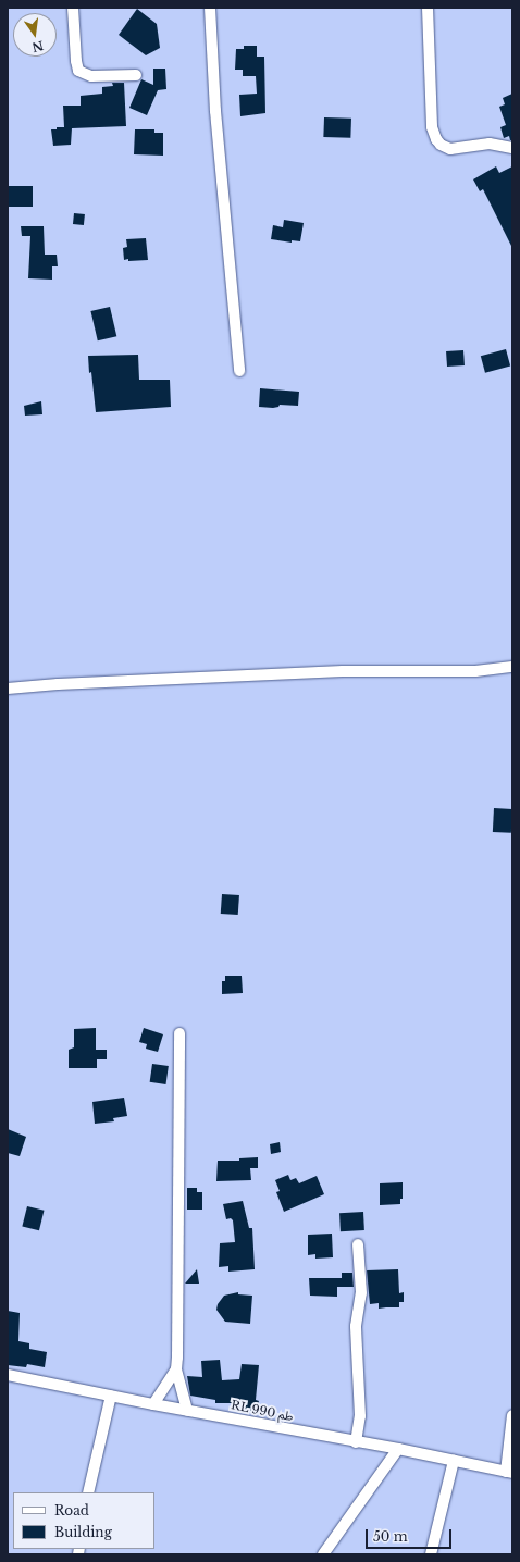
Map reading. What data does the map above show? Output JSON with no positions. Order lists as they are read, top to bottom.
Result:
{
  "streets": {
    "street": ["RL طم 990"]
  },
  "legend": ["Road", "Building"],
  "scale_bar": "50 m",
  "north": "bottom"
}
